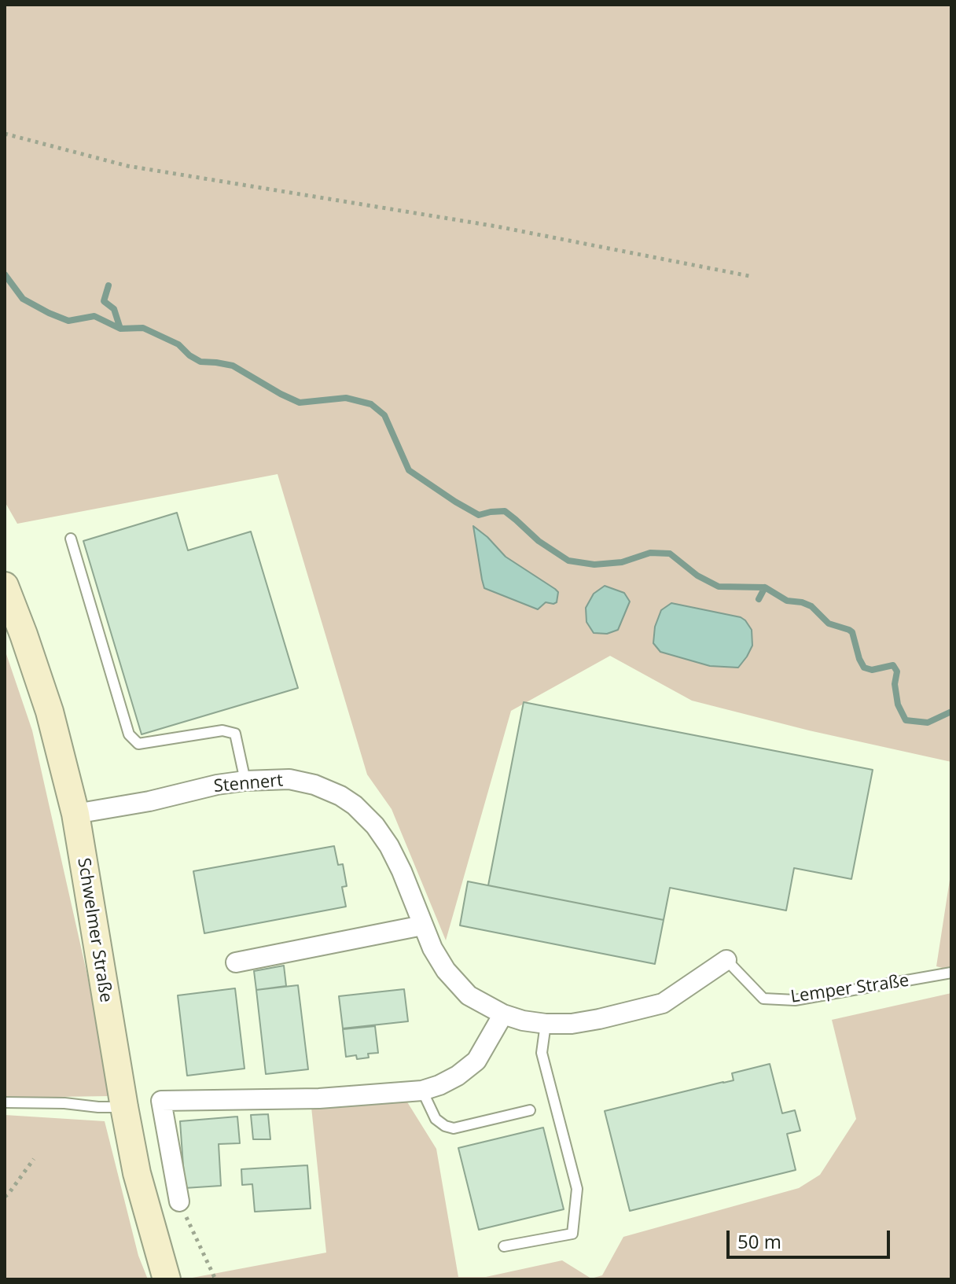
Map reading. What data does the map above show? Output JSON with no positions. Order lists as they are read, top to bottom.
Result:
{
  "streets": {
    "main road": ["Schwelmer Straße"],
    "street": ["Stennert"],
    "lane": ["Lemper Straße"]
  },
  "crossings": [
    ["Stennert", "Schwelmer Straße"],
    ["Stennert", "Lemper Straße"]
  ],
  "scale_bar": "50 m"
}
